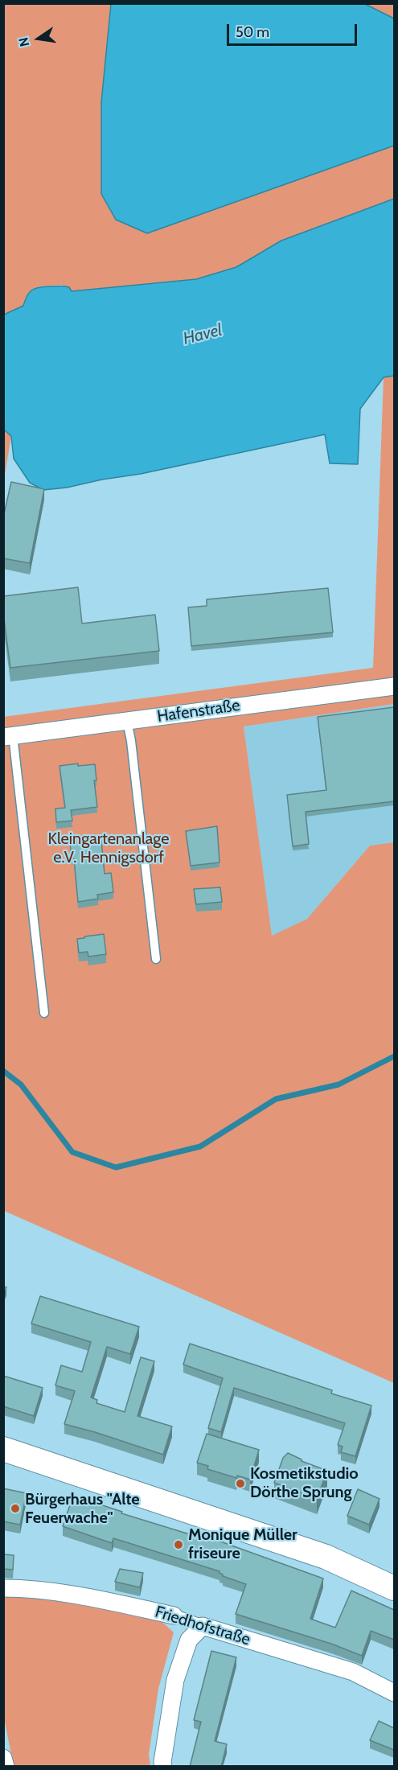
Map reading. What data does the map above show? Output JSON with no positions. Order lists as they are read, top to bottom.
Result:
{
  "streets": {
    "street": ["Hafenstraße", "Friedhofstraße"]
  },
  "water": ["Havel"],
  "parks": ["Kleingartenanlage e.V. Hennigsdorf"],
  "places": ["Kosmetikstudio Dörthe Sprung", "Bürgerhaus \"Alte Feuerwache\"", "Monique Müller friseure"],
  "scale_bar": "50 m",
  "north": "left"
}
